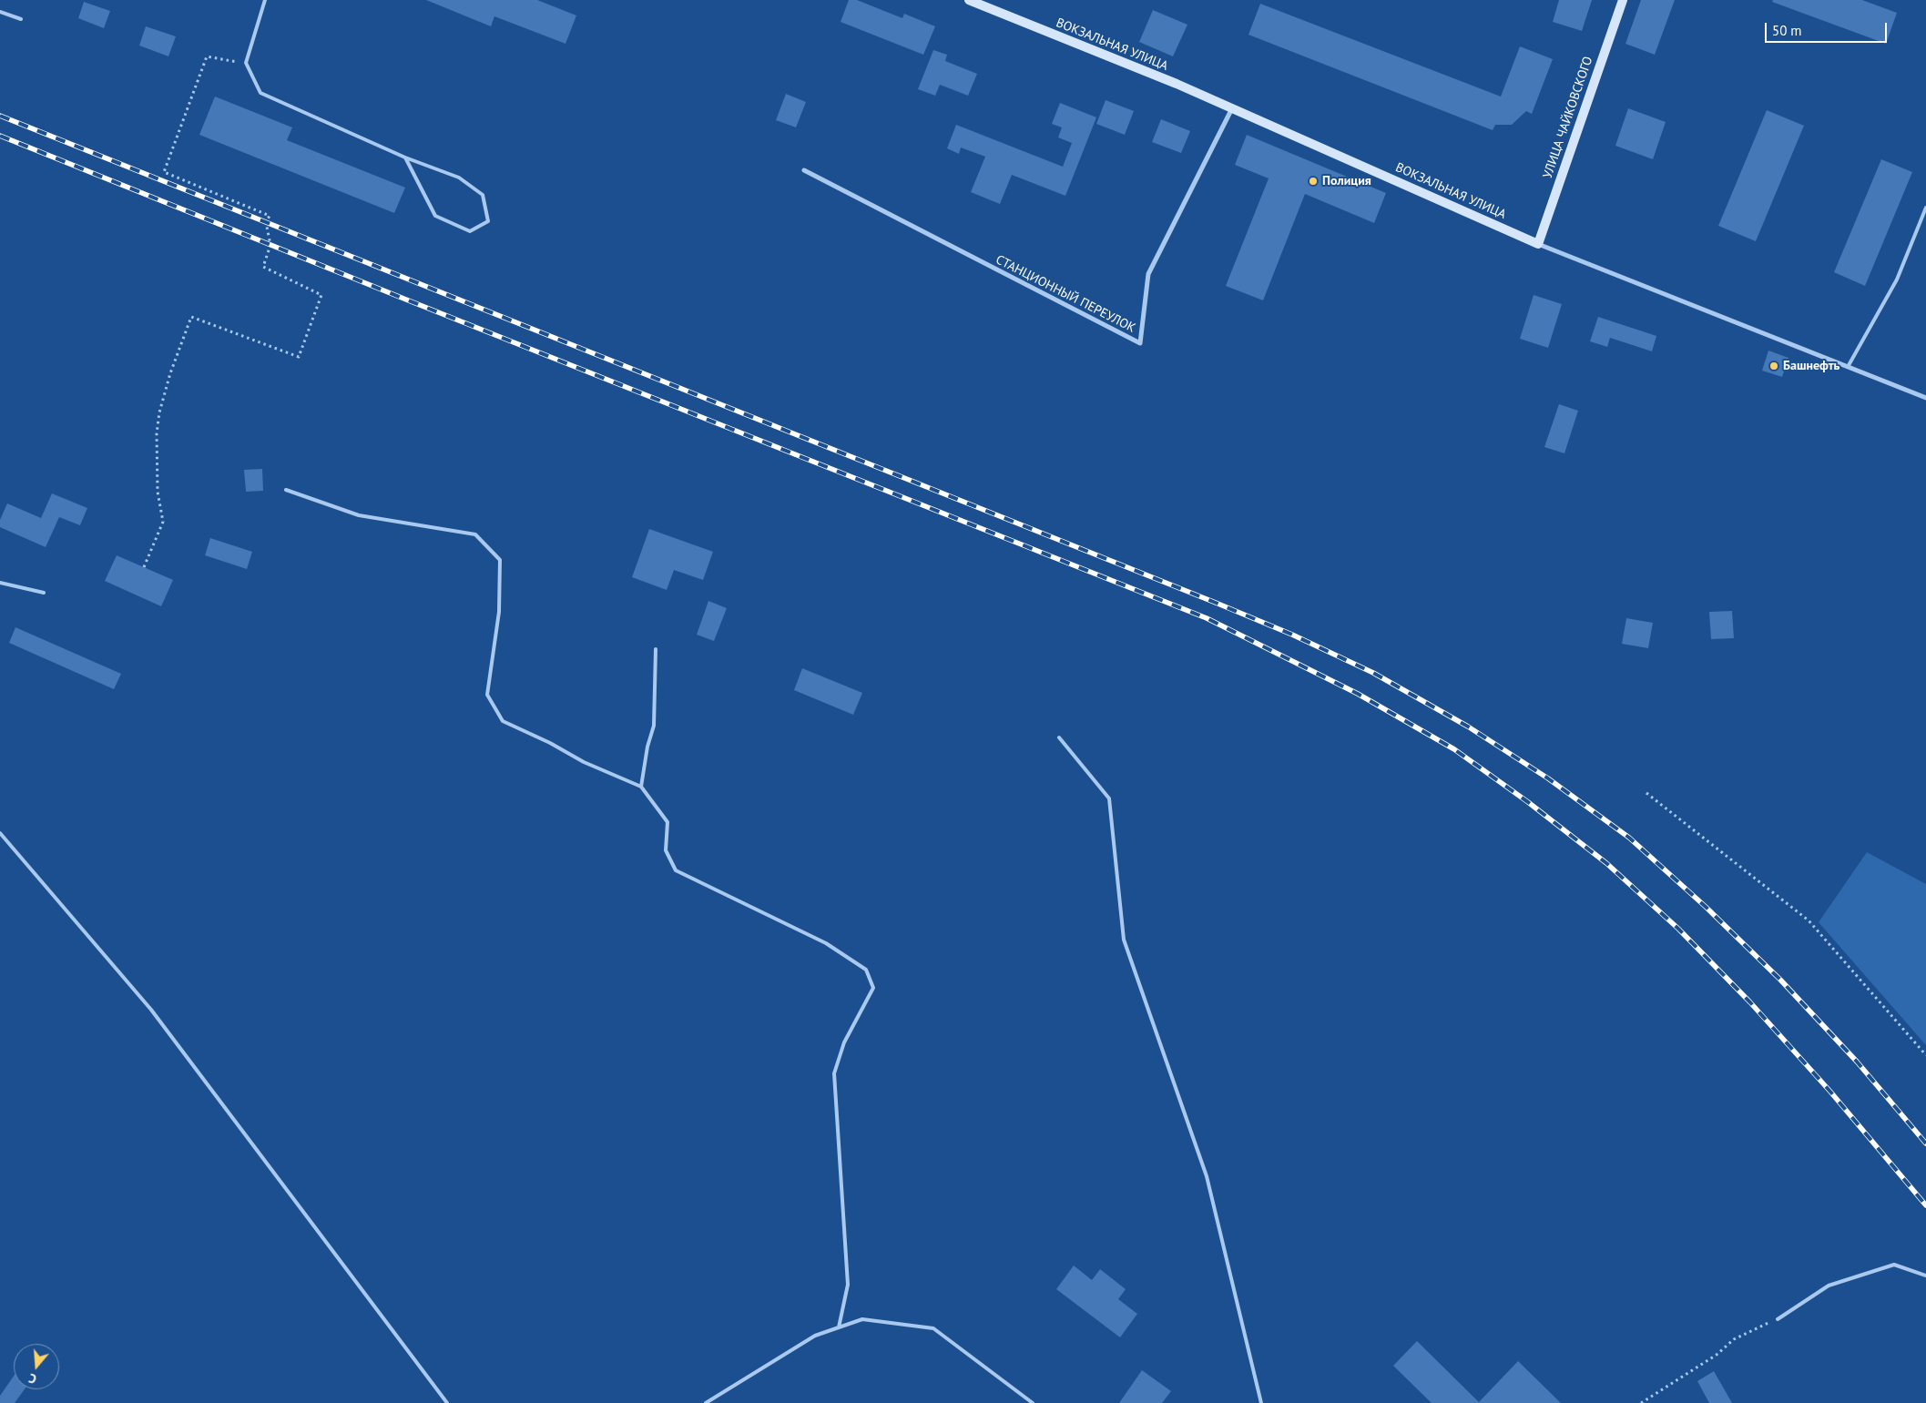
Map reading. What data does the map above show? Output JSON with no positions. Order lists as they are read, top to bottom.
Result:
{
  "streets": {
    "street": ["ВОКЗАЛЬНАЯ УЛИЦА", "УЛИЦА ЧАЙКОВСКОГО", "СТАНЦИОННЫЙ ПЕРЕУЛОК"]
  },
  "crossings": [
    ["ВОКЗАЛЬНАЯ УЛИЦА", "УЛИЦА ЧАЙКОВСКОГО"],
    ["ВОКЗАЛЬНАЯ УЛИЦА", "СТАНЦИОННЫЙ ПЕРЕУЛОК"]
  ],
  "places": ["Полиция", "Башнефть"],
  "scale_bar": "50 m",
  "north": "bottom"
}
